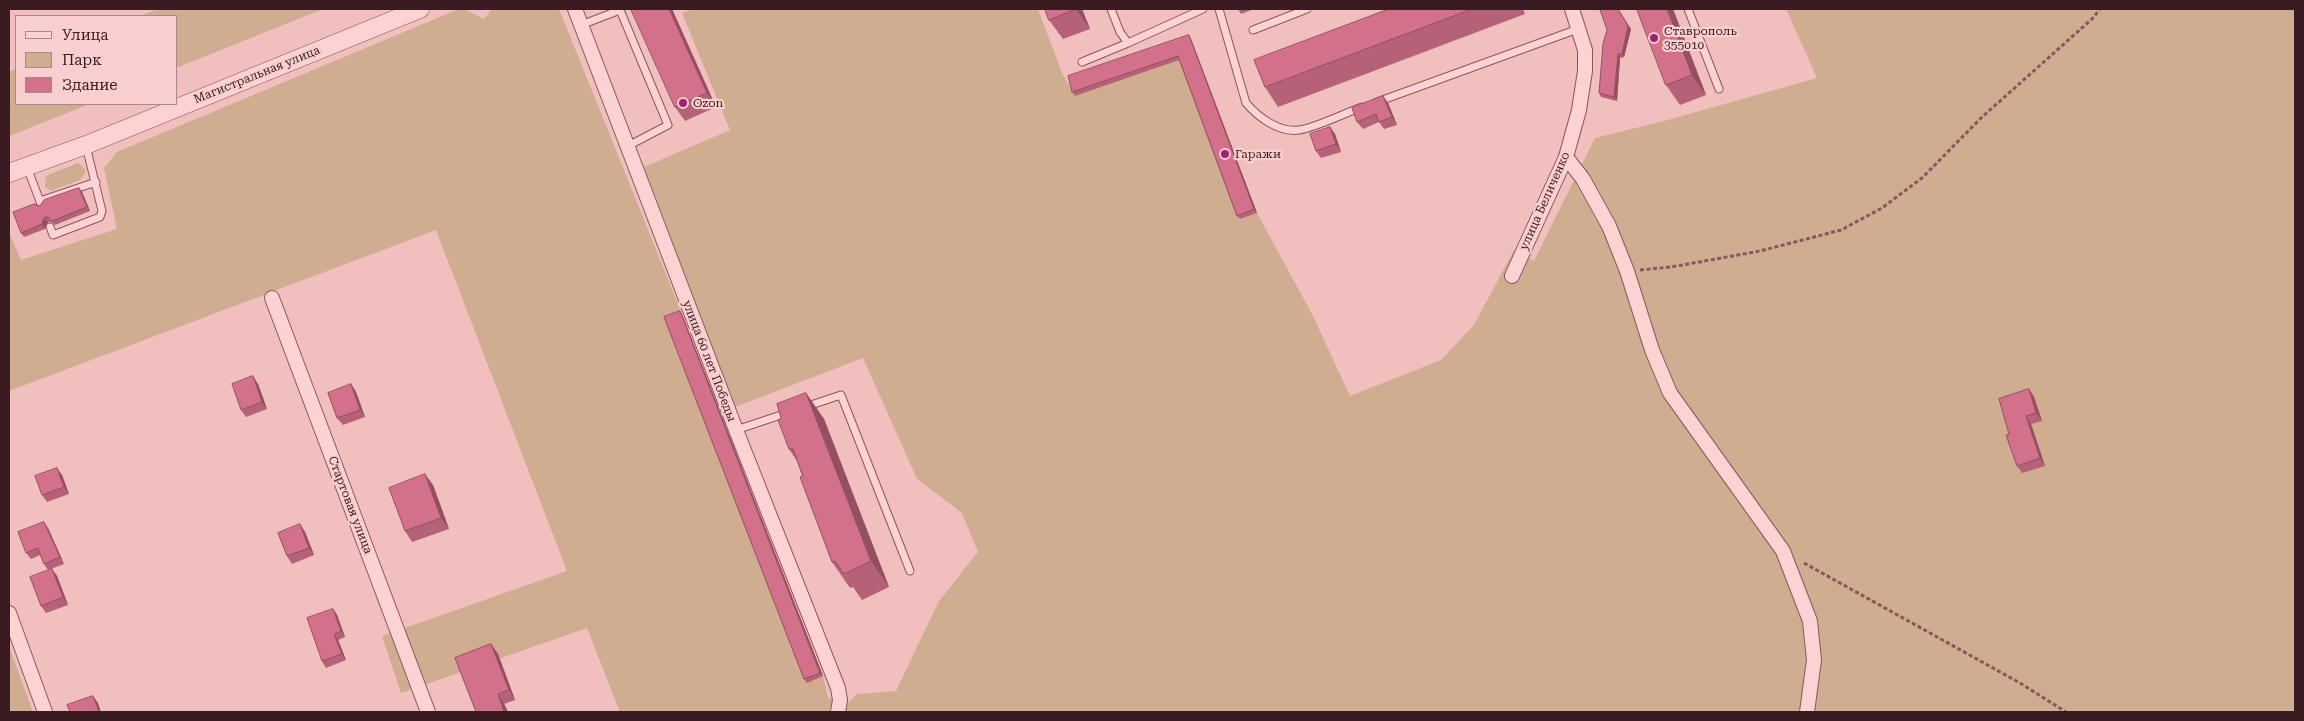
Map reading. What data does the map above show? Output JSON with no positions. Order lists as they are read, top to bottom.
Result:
{
  "streets": {
    "street": [
      "Магистральная улица",
      "улица Беличенко",
      "улица 60 лет Победы",
      "Стартовая улица"
    ]
  },
  "places": ["Ставрополь 355010", "Ozon", "Гаражи"],
  "legend": ["Улица", "Парк", "Здание"]
}
